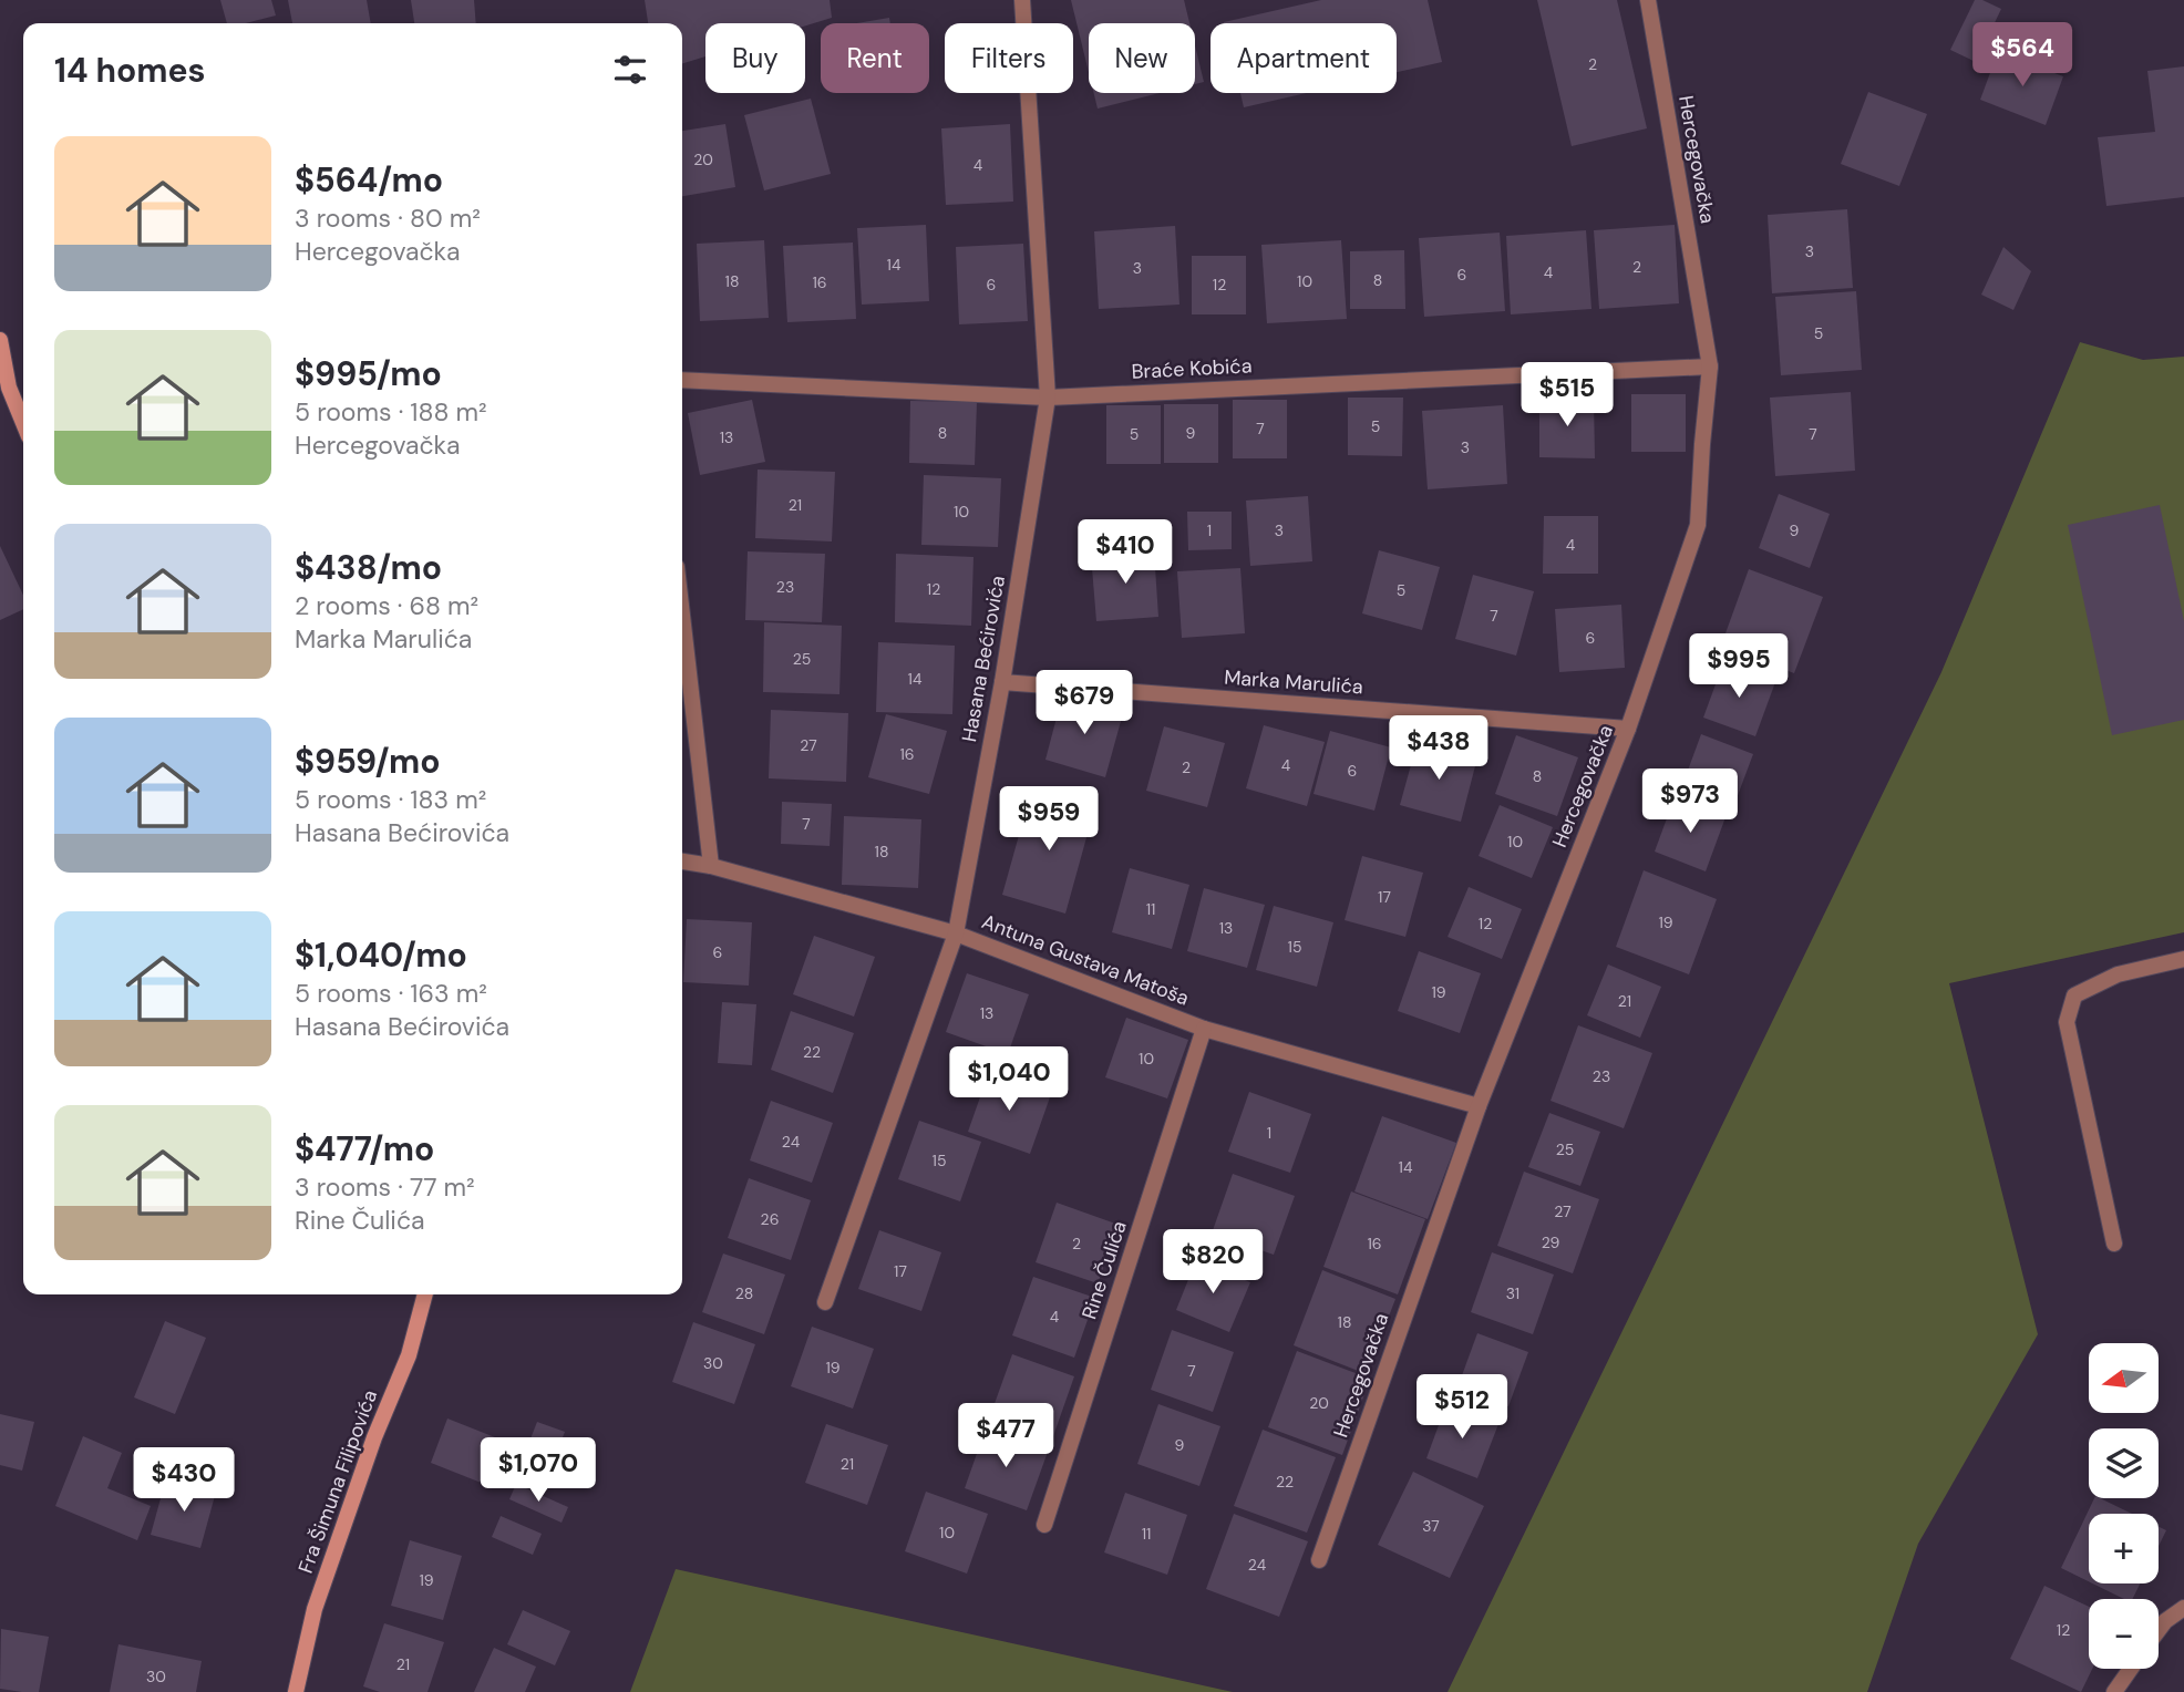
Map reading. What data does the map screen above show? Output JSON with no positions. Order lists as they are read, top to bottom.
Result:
{
  "streets": {
    "main road": ["Fra Šimuna Filipovića"],
    "street": [
      "Hercegovačka",
      "Braće Kobića",
      "Hasana Bećirovića",
      "Marka Marulića",
      "Antuna Gustava Matoša",
      "Rine Čulića"
    ]
  },
  "crossings": [
    ["Hercegovačka", "Braće Kobića"],
    ["Hercegovačka", "Marka Marulića"],
    ["Hercegovačka", "Antuna Gustava Matoša"],
    ["Braće Kobića", "Hasana Bećirovića"],
    ["Hasana Bećirovića", "Marka Marulića"],
    ["Hasana Bećirovića", "Antuna Gustava Matoša"],
    ["Antuna Gustava Matoša", "Rine Čulića"]
  ],
  "house_numbers": [
    "2",
    "20",
    "4",
    "3",
    "14",
    "2",
    "3",
    "4",
    "6",
    "8",
    "18",
    "10",
    "16",
    "6",
    "12",
    "5",
    "5",
    "7",
    "8",
    "9",
    "5",
    "7",
    "13",
    "3",
    "21",
    "10",
    "1",
    "3",
    "9",
    "4",
    "23",
    "12",
    "5",
    "7",
    "6",
    "25",
    "14",
    "27",
    "16",
    "4",
    "2",
    "6",
    "8",
    "7",
    "10",
    "18",
    "17",
    "11",
    "19",
    "12",
    "13",
    "15",
    "6",
    "19",
    "21",
    "13",
    "22",
    "10",
    "23",
    "1",
    "24",
    "25",
    "15",
    "14",
    "27",
    "26",
    "29",
    "2",
    "16",
    "17",
    "28",
    "31",
    "4",
    "18",
    "30",
    "19",
    "7",
    "20",
    "9",
    "21",
    "22",
    "37",
    "10",
    "11",
    "24",
    "19",
    "12",
    "21",
    "30"
  ],
  "north": "left",
  "page": {
    "price": [
      "$564",
      "$515",
      "$410",
      "$995",
      "$679",
      "$438",
      "$973",
      "$959",
      "$1,040",
      "$820",
      "$512",
      "$477",
      "$1,070",
      "$430"
    ],
    "chip": [
      "Buy",
      "Rent",
      "Filters",
      "New",
      "Apartment"
    ],
    "heading": "14 homes",
    "list": [
      {
        "name": "$564/mo",
        "note": "3 rooms · 80 m² · Hercegovačka"
      },
      {
        "name": "$995/mo",
        "note": "5 rooms · 188 m² · Hercegovačka"
      },
      {
        "name": "$438/mo",
        "note": "2 rooms · 68 m² · Marka Marulića"
      },
      {
        "name": "$959/mo",
        "note": "5 rooms · 183 m² · Hasana Bećirovića"
      },
      {
        "name": "$1,040/mo",
        "note": "5 rooms · 163 m² · Hasana Bećirovića"
      },
      {
        "name": "$477/mo",
        "note": "3 rooms · 77 m² · Rine Čulića"
      }
    ],
    "map_buttons": ["+", "−"]
  }
}
